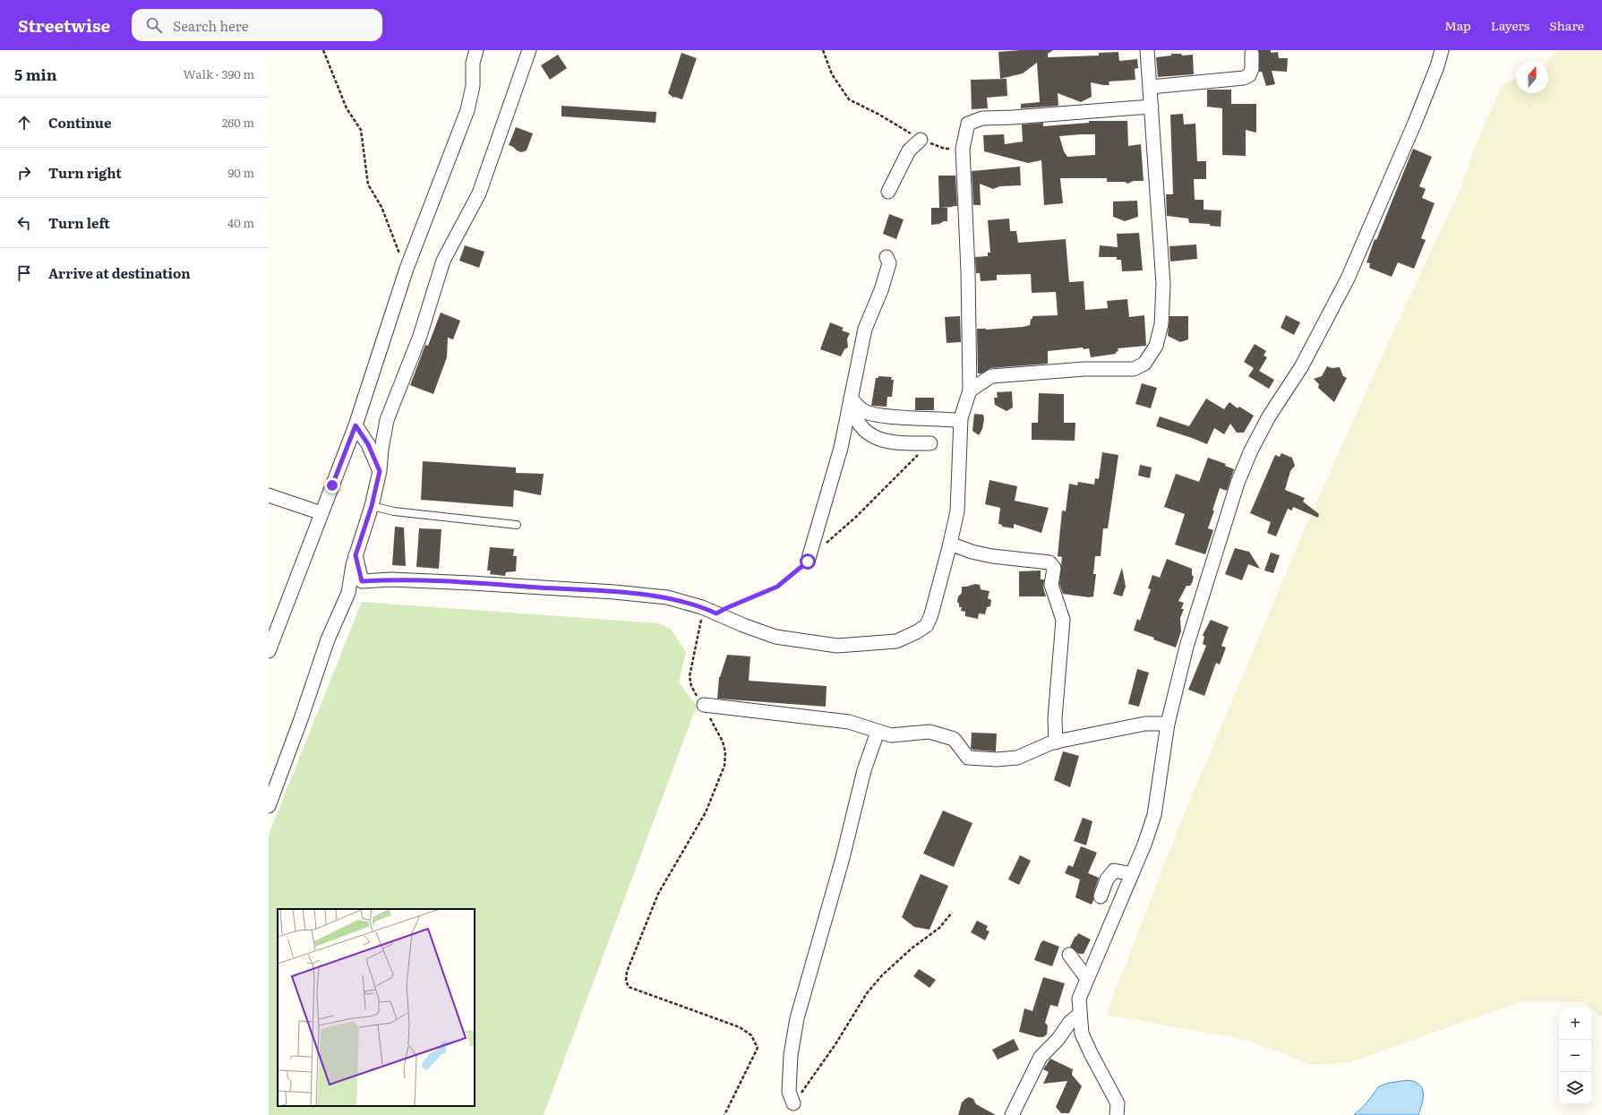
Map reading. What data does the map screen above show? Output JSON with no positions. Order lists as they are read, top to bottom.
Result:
{
  "north": "top",
  "page": {
    "header": "Streetwise",
    "search": "Search here",
    "nav": ["Map", "Layers", "Share"],
    "heading": ["5 min", "Walk · 390 m"],
    "list": [
      ["Continue", "260 m"],
      ["Turn right", "90 m"],
      ["Turn left", "40 m"],
      "Arrive at destination"
    ],
    "map_buttons": ["+", "−"]
  }
}
